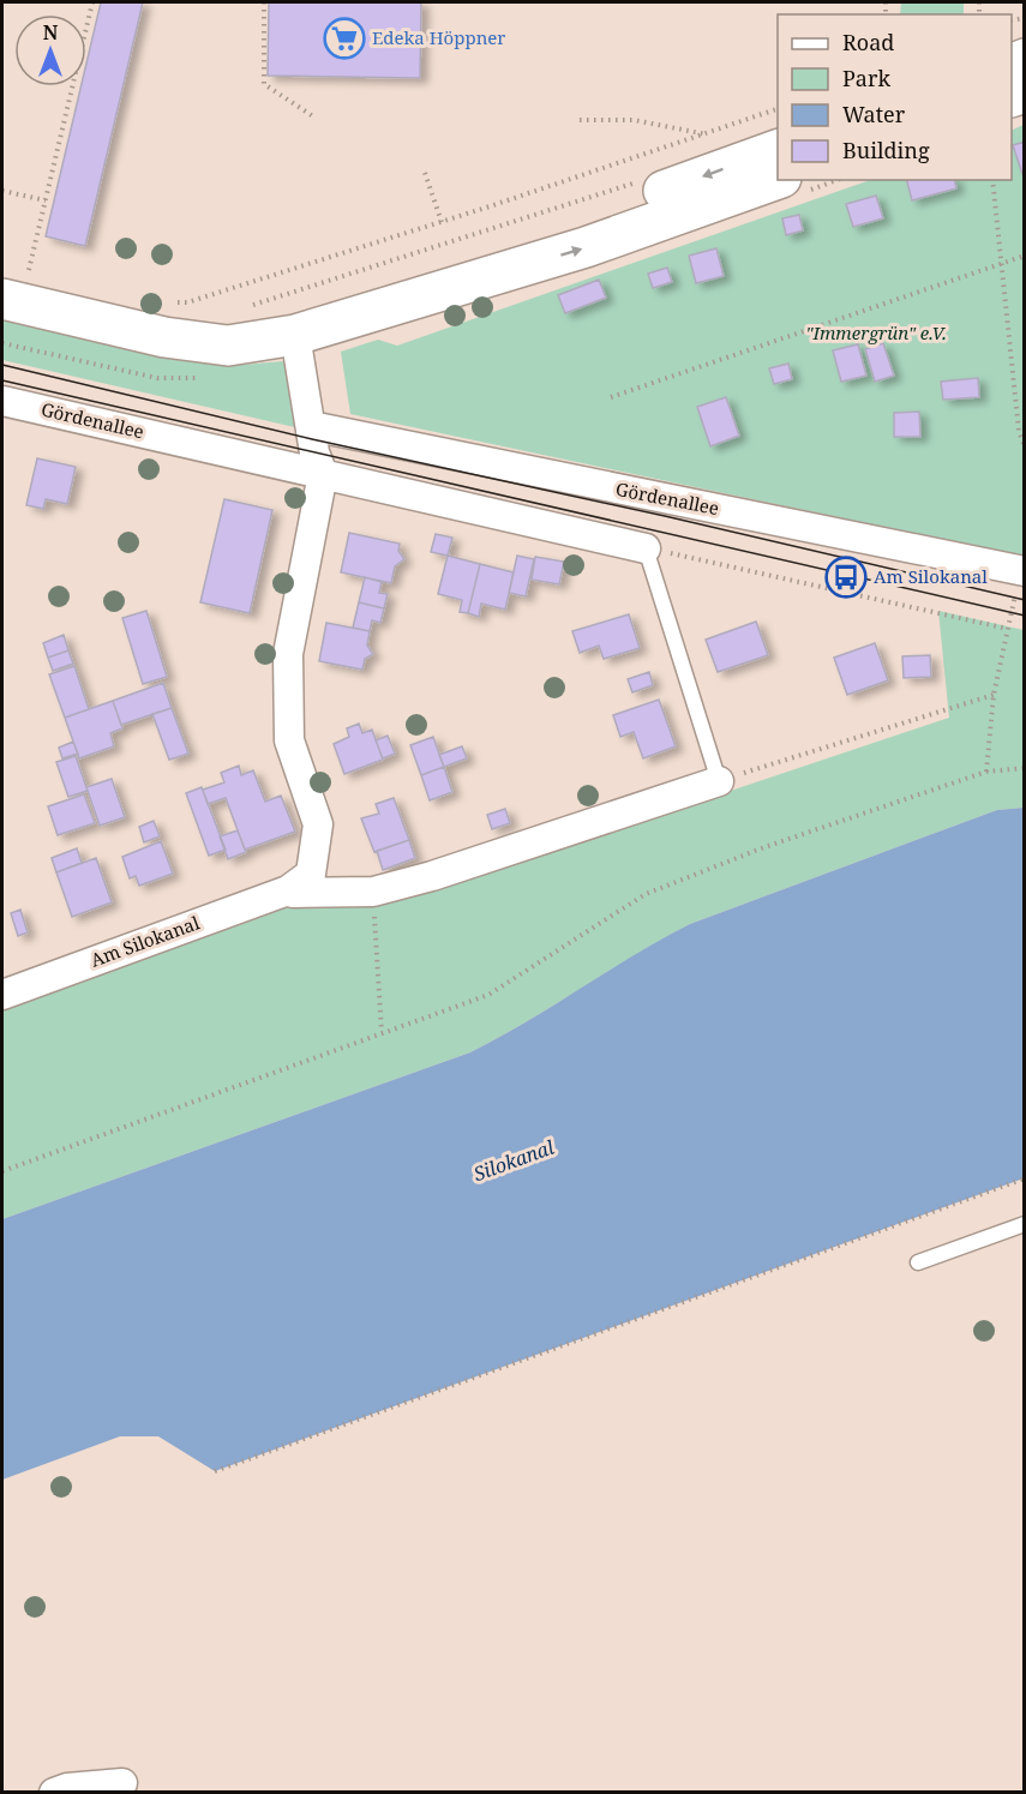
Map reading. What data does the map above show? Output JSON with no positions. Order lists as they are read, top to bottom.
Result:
{
  "streets": {
    "street": ["Gördenallee", "Am Silokanal"]
  },
  "crossings": [
    ["Gördenallee", "Am Silokanal"]
  ],
  "water": ["Silokanal"],
  "parks": ["\"Immergrün\" e.V."],
  "places": {
    "supermarket": ["Edeka Höppner"],
    "bus stop": ["Am Silokanal"]
  },
  "legend": [
    "Road",
    "Park",
    "Water",
    "Building"
  ],
  "north": "top"
}
